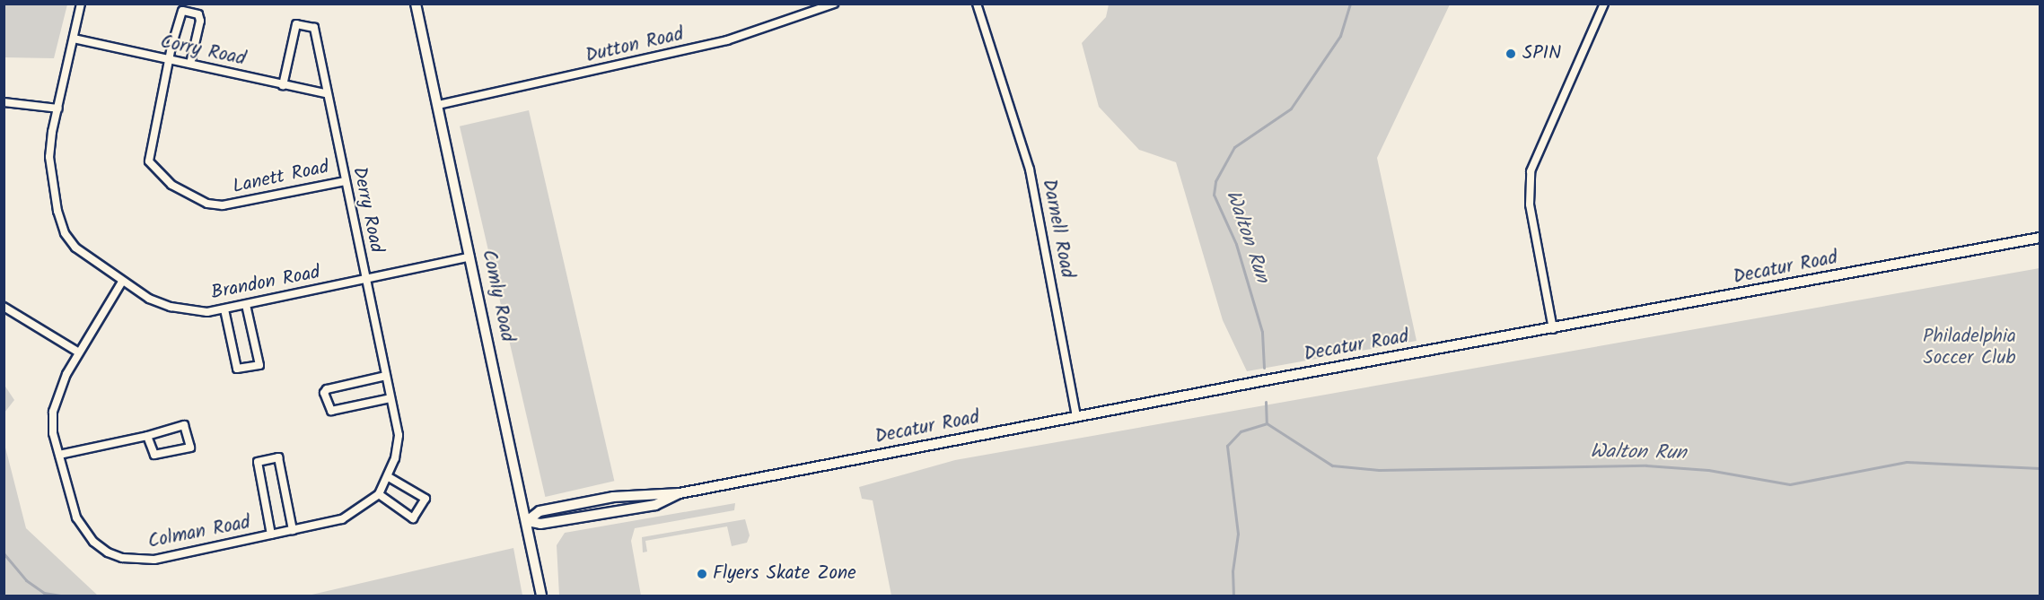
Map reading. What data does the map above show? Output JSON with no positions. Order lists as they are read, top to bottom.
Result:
{
  "streets": {
    "street": [
      "Dutton Road",
      "Corry Road",
      "Lanett Road",
      "Derry Road",
      "Darnell Road",
      "Decatur Road",
      "Brandon Road",
      "Comly Road",
      "Colman Road"
    ]
  },
  "crossings": [
    ["Dutton Road", "Comly Road"],
    ["Corry Road", "Lanett Road"],
    ["Corry Road", "Derry Road"],
    ["Corry Road", "Brandon Road"],
    ["Lanett Road", "Derry Road"],
    ["Derry Road", "Brandon Road"],
    ["Derry Road", "Colman Road"],
    ["Darnell Road", "Decatur Road"],
    ["Decatur Road", "Comly Road"],
    ["Brandon Road", "Comly Road"],
    ["Brandon Road", "Colman Road"]
  ],
  "water": ["Walton Run"],
  "parks": ["Philadelphia Soccer Club"],
  "places": ["SPIN", "Flyers Skate Zone"]
}
